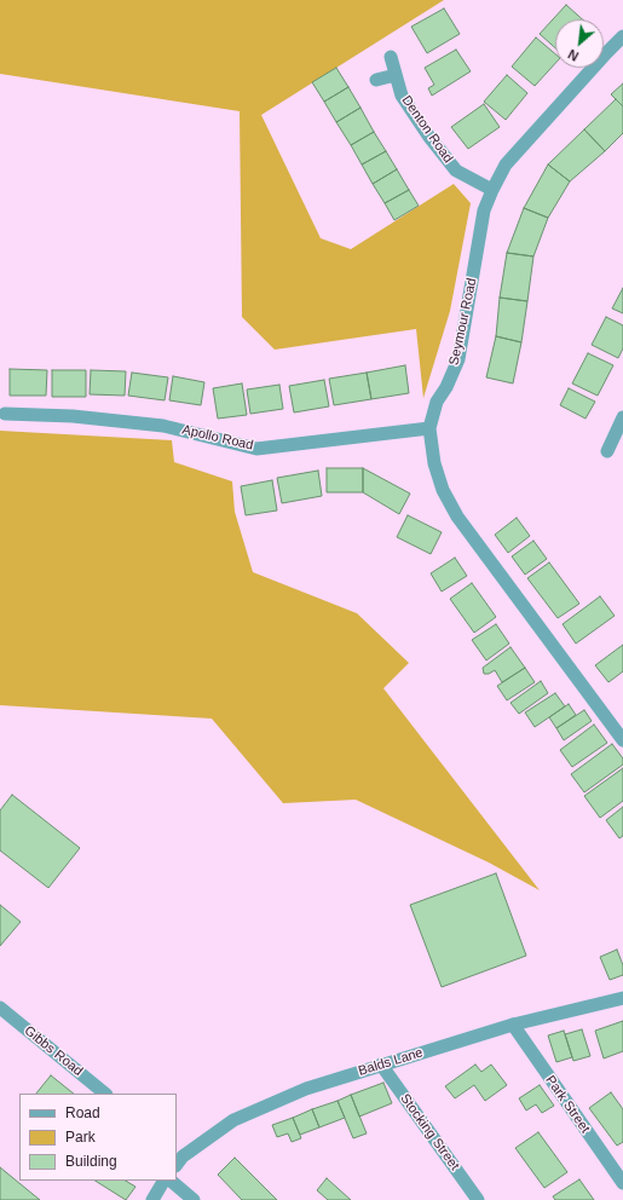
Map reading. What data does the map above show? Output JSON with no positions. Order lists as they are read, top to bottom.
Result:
{
  "streets": {
    "street": [
      "Denton Road",
      "Seymour Road",
      "Apollo Road",
      "Gibbs Road",
      "Balds Lane",
      "Park Street",
      "Stocking Street"
    ]
  },
  "crossings": [
    ["Denton Road", "Seymour Road"],
    ["Seymour Road", "Apollo Road"],
    ["Balds Lane", "Park Street"],
    ["Balds Lane", "Stocking Street"]
  ],
  "legend": ["Road", "Park", "Building"],
  "north": "bottom left"
}
